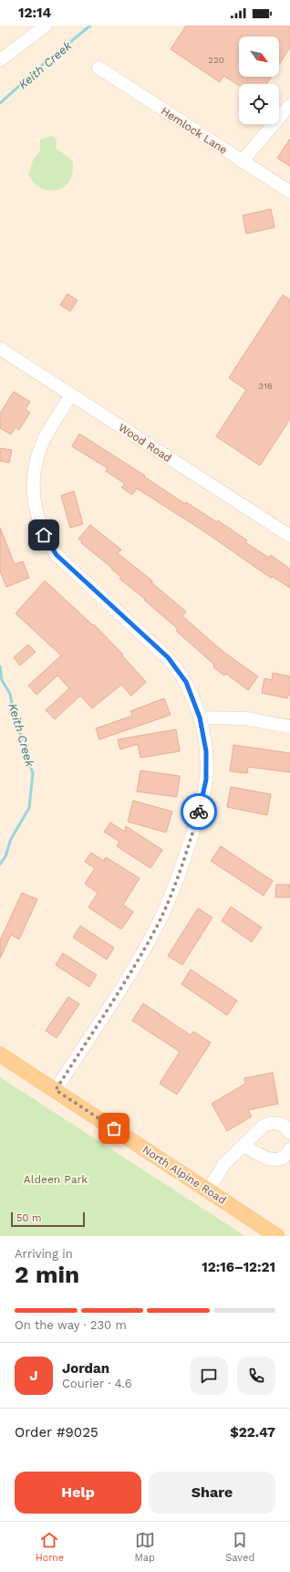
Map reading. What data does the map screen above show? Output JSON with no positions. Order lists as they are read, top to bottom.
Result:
{
  "streets": {
    "main road": ["North Alpine Road"],
    "street": ["Hemlock Lane", "Wood Road"]
  },
  "water": ["Keith Creek"],
  "parks": ["Aldeen Park"],
  "house_numbers": ["220", "316"],
  "scale_bar": "50 m",
  "north": "bottom right",
  "page": {
    "status": "12:14",
    "scale": "50 m",
    "heading": ["2 min", "Arriving in", "12:16–12:21"],
    "panel": [
      "Jordan",
      "Courier · 4.6",
      "Order #9025",
      "$22.47"
    ],
    "bar": "On the way · 230 m",
    "round": "J",
    "buttons": ["Help", "Share"],
    "tabs": ["Home", "Map", "Saved"]
  }
}
